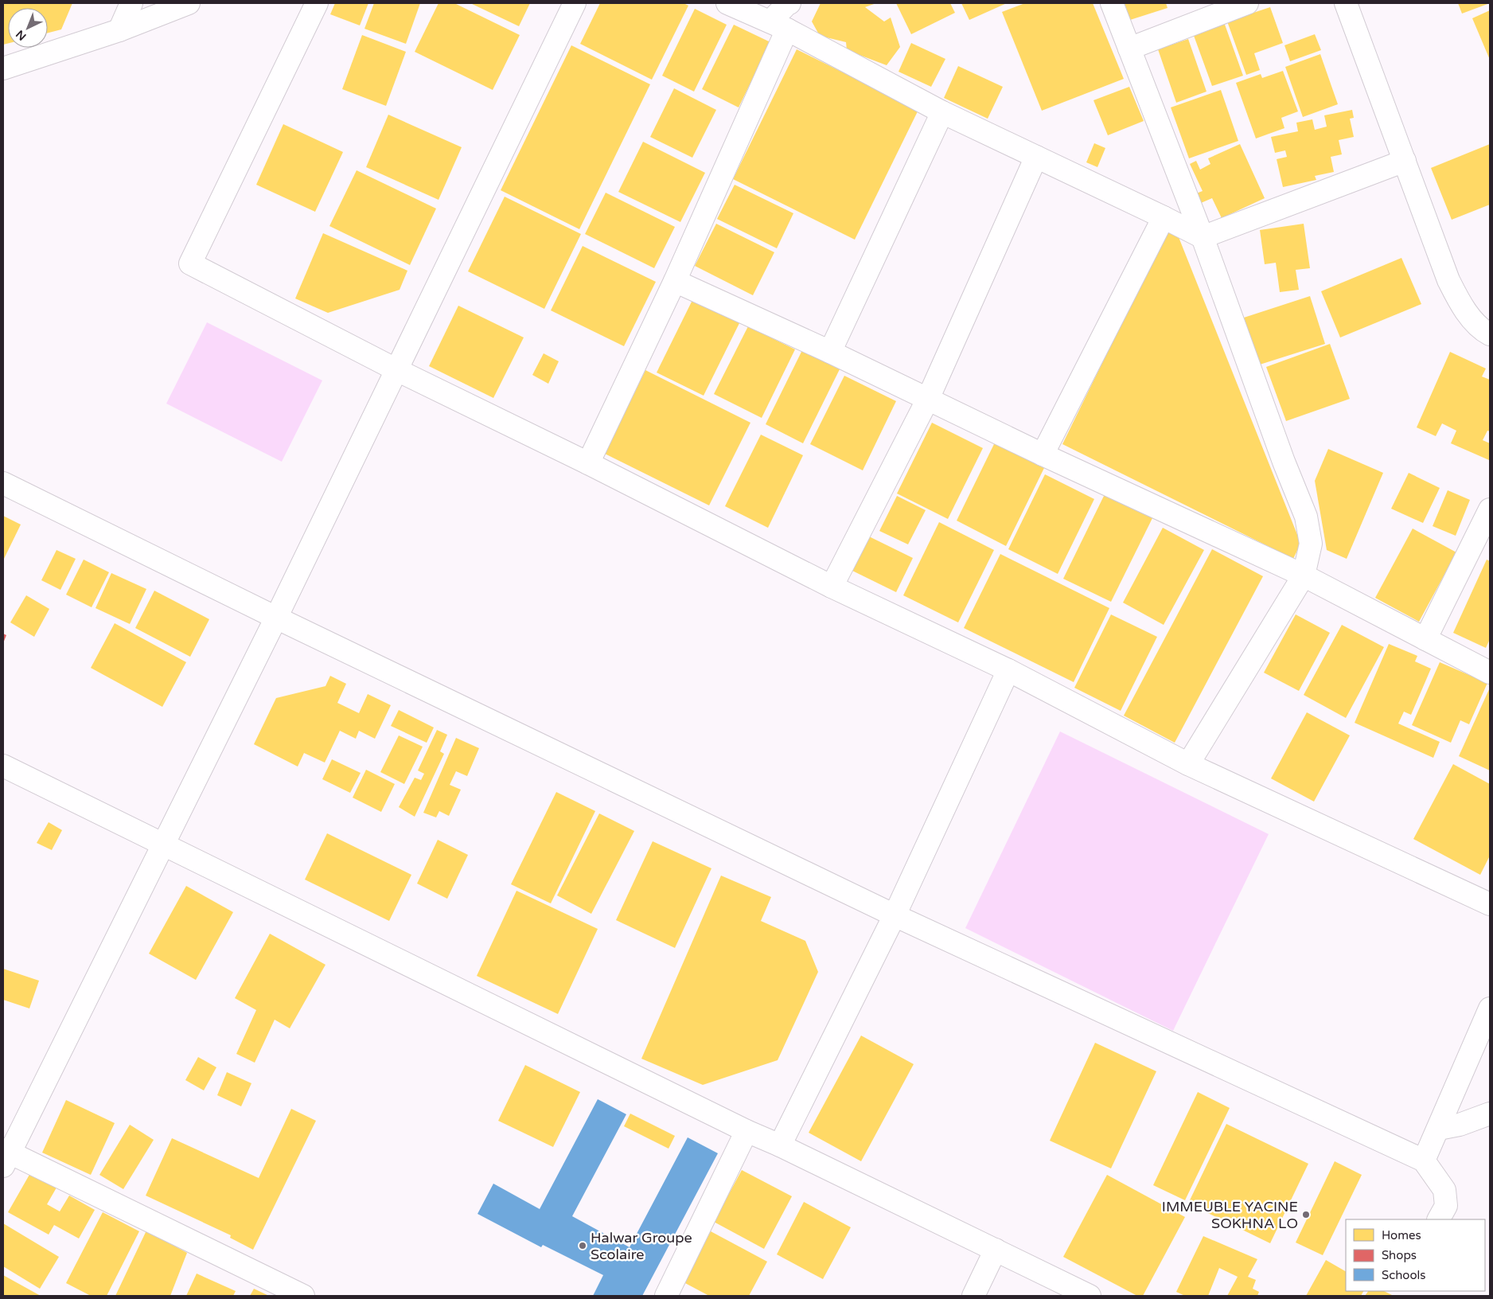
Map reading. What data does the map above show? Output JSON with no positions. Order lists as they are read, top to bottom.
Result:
{
  "places": ["IMMEUBLE YACINE SOKHNA LO", "Halwar Groupe Scolaire"],
  "legend": ["Homes", "Shops", "Schools"],
  "north": "bottom left"
}
